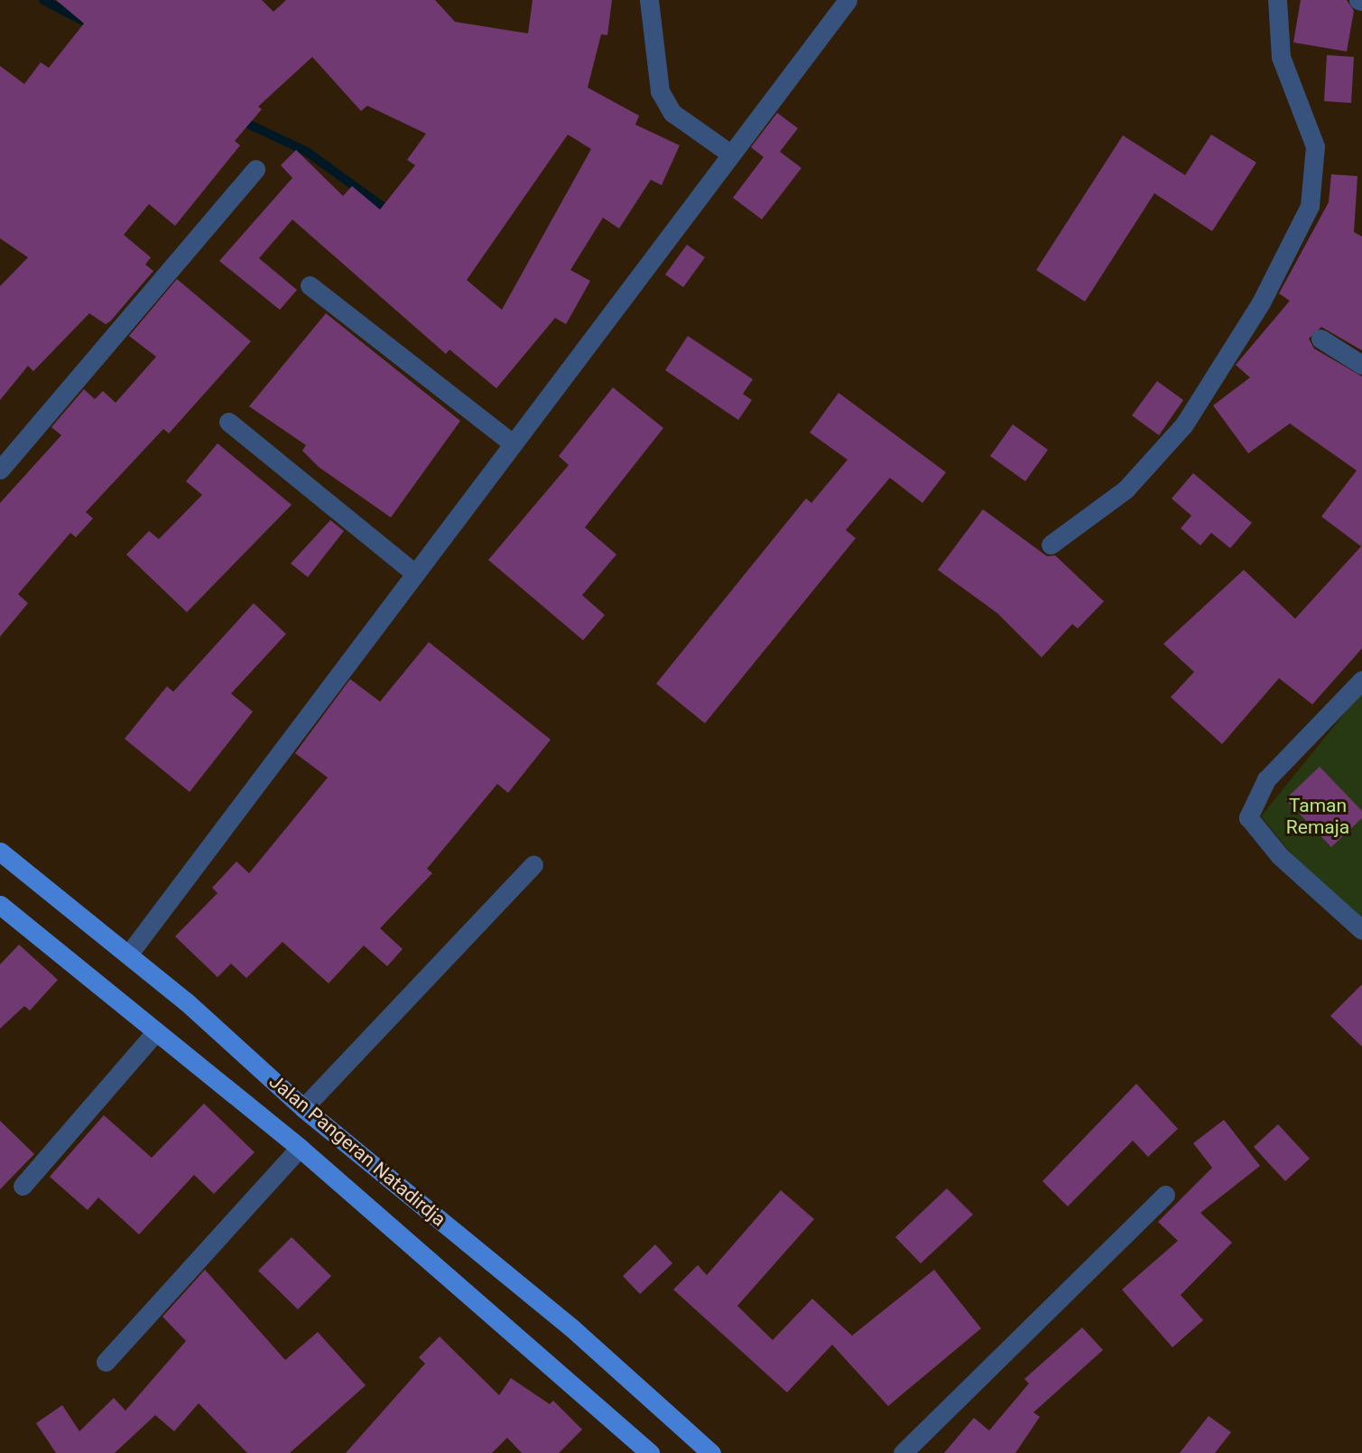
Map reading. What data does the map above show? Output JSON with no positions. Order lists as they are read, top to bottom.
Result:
{
  "streets": {
    "main road": ["Jalan Pangeran Natadirdja"]
  },
  "parks": ["Taman Remaja"]
}
